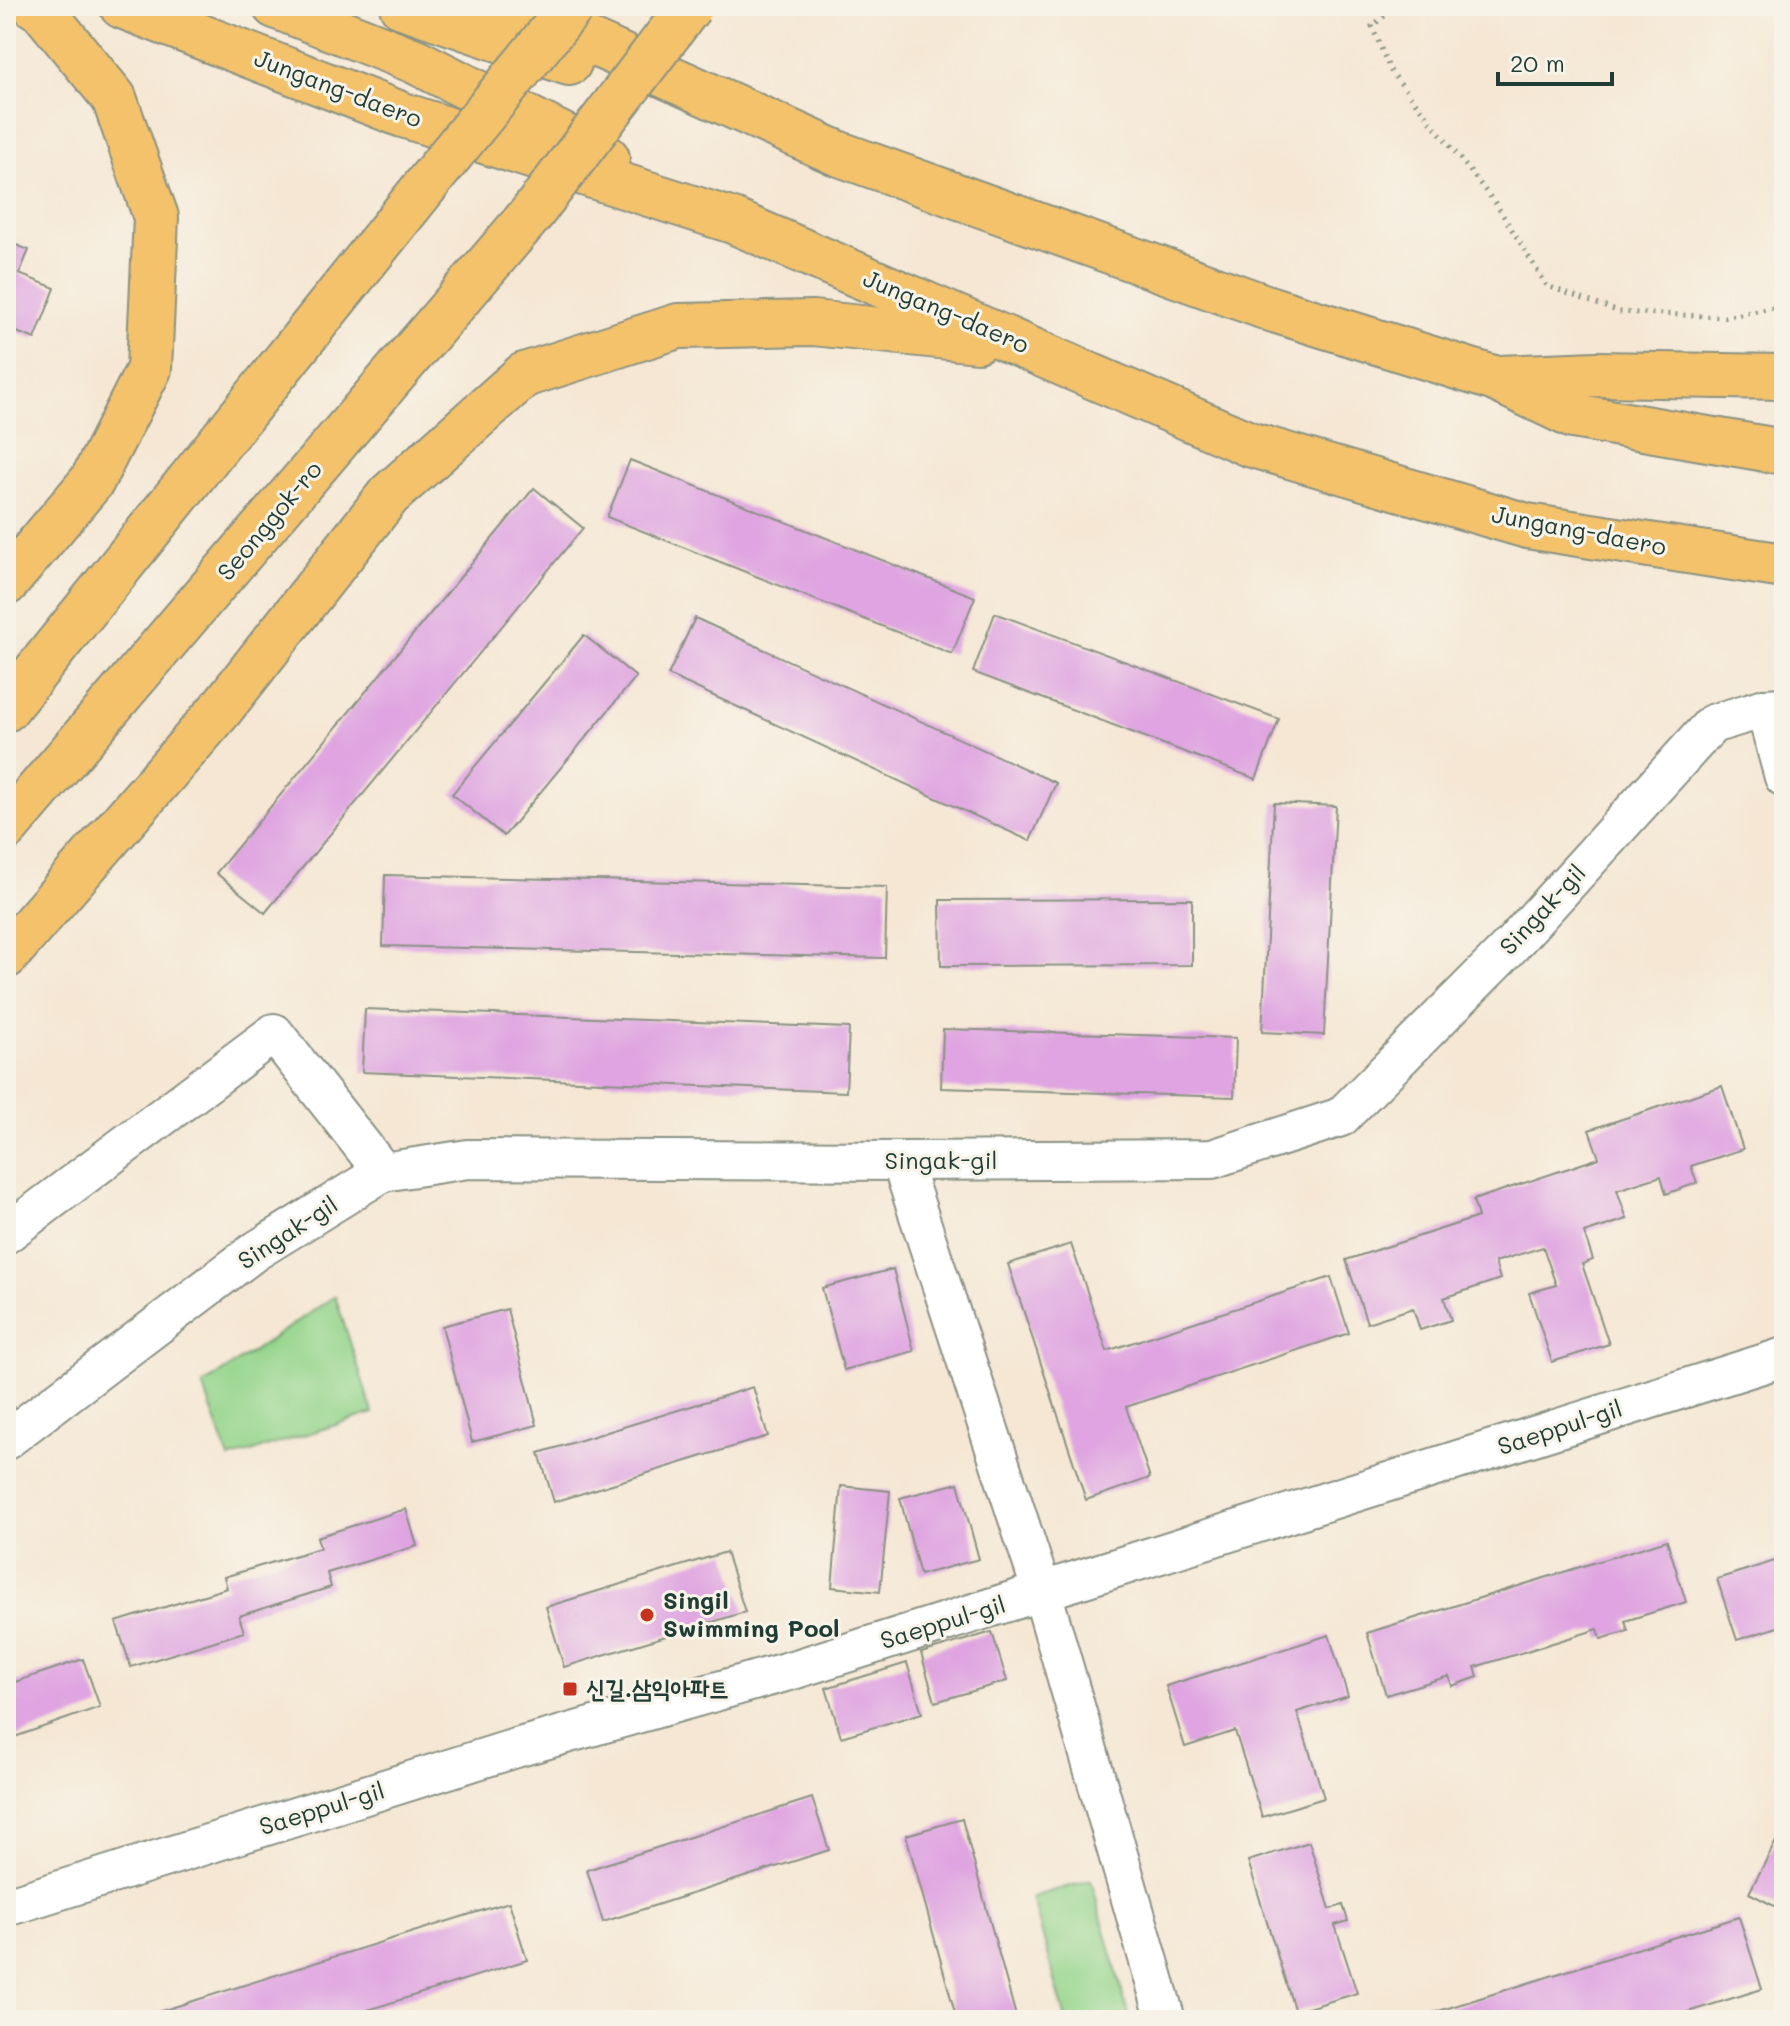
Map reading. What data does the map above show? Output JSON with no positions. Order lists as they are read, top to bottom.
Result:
{
  "streets": {
    "main road": ["Jungang-daero", "Seonggok-ro"],
    "street": ["Singak-gil", "Saeppul-gil"]
  },
  "places": {
    "other": ["Singil Swimming Pool"],
    "transit": ["신길.삼익아파트"]
  },
  "scale_bar": "20 m"
}
